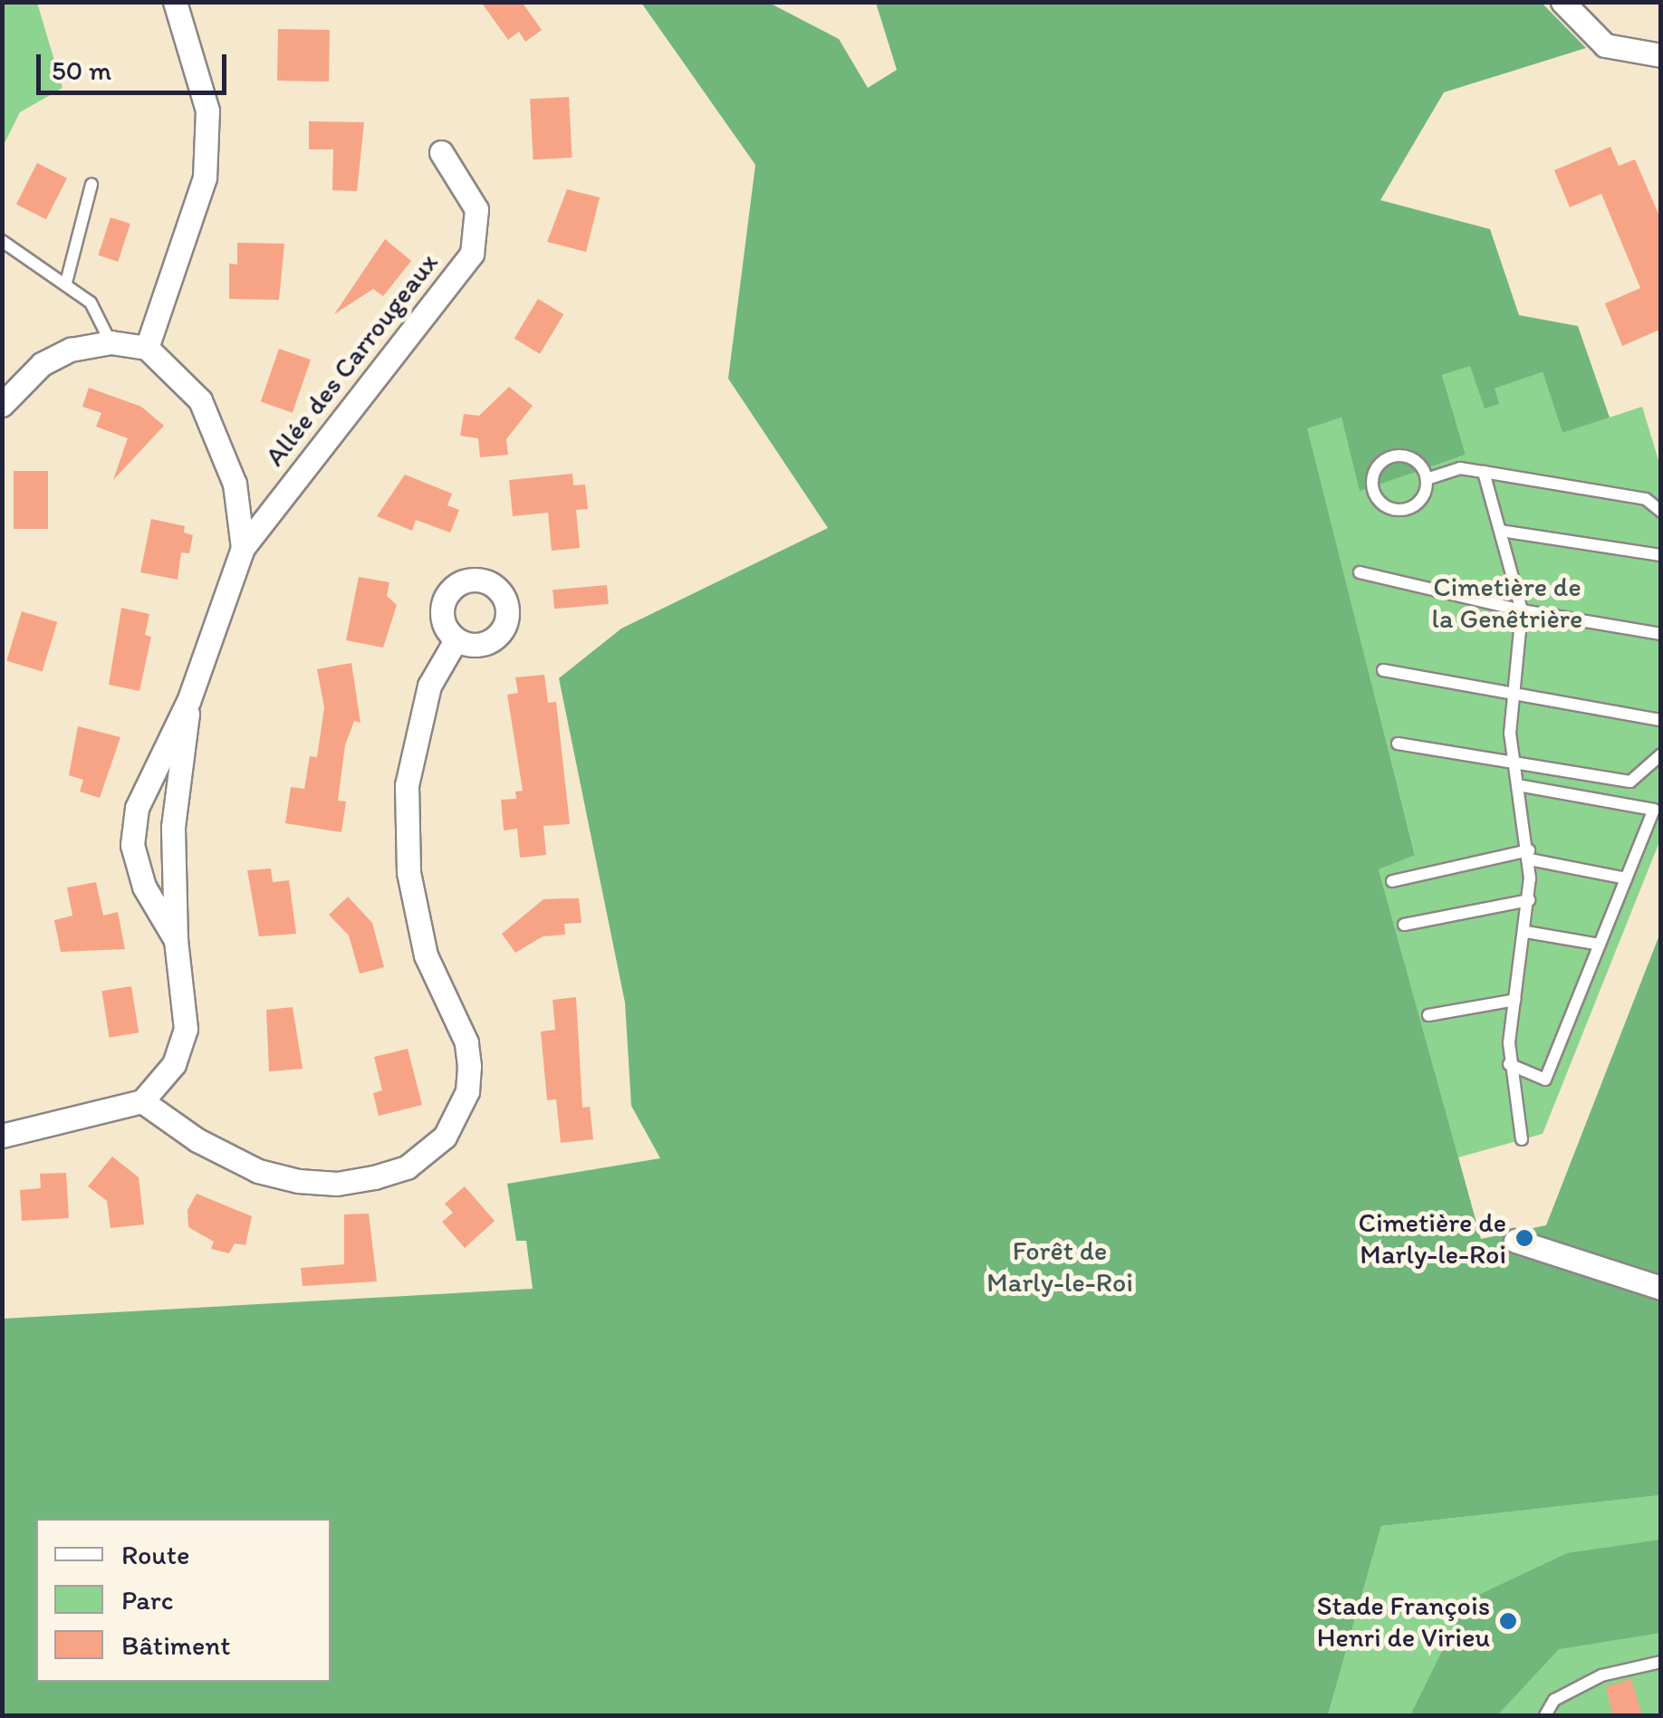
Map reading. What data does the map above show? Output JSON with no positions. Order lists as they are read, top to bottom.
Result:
{
  "streets": {
    "street": ["Allée des Carrougeaux"]
  },
  "parks": ["Cimetière de la Genêtrière", "Forêt de Marly-le-Roi"],
  "places": ["Cimetière de Marly-le-Roi", "Stade François Henri de Virieu"],
  "legend": ["Route", "Parc", "Bâtiment"],
  "scale_bar": "50 m"
}
